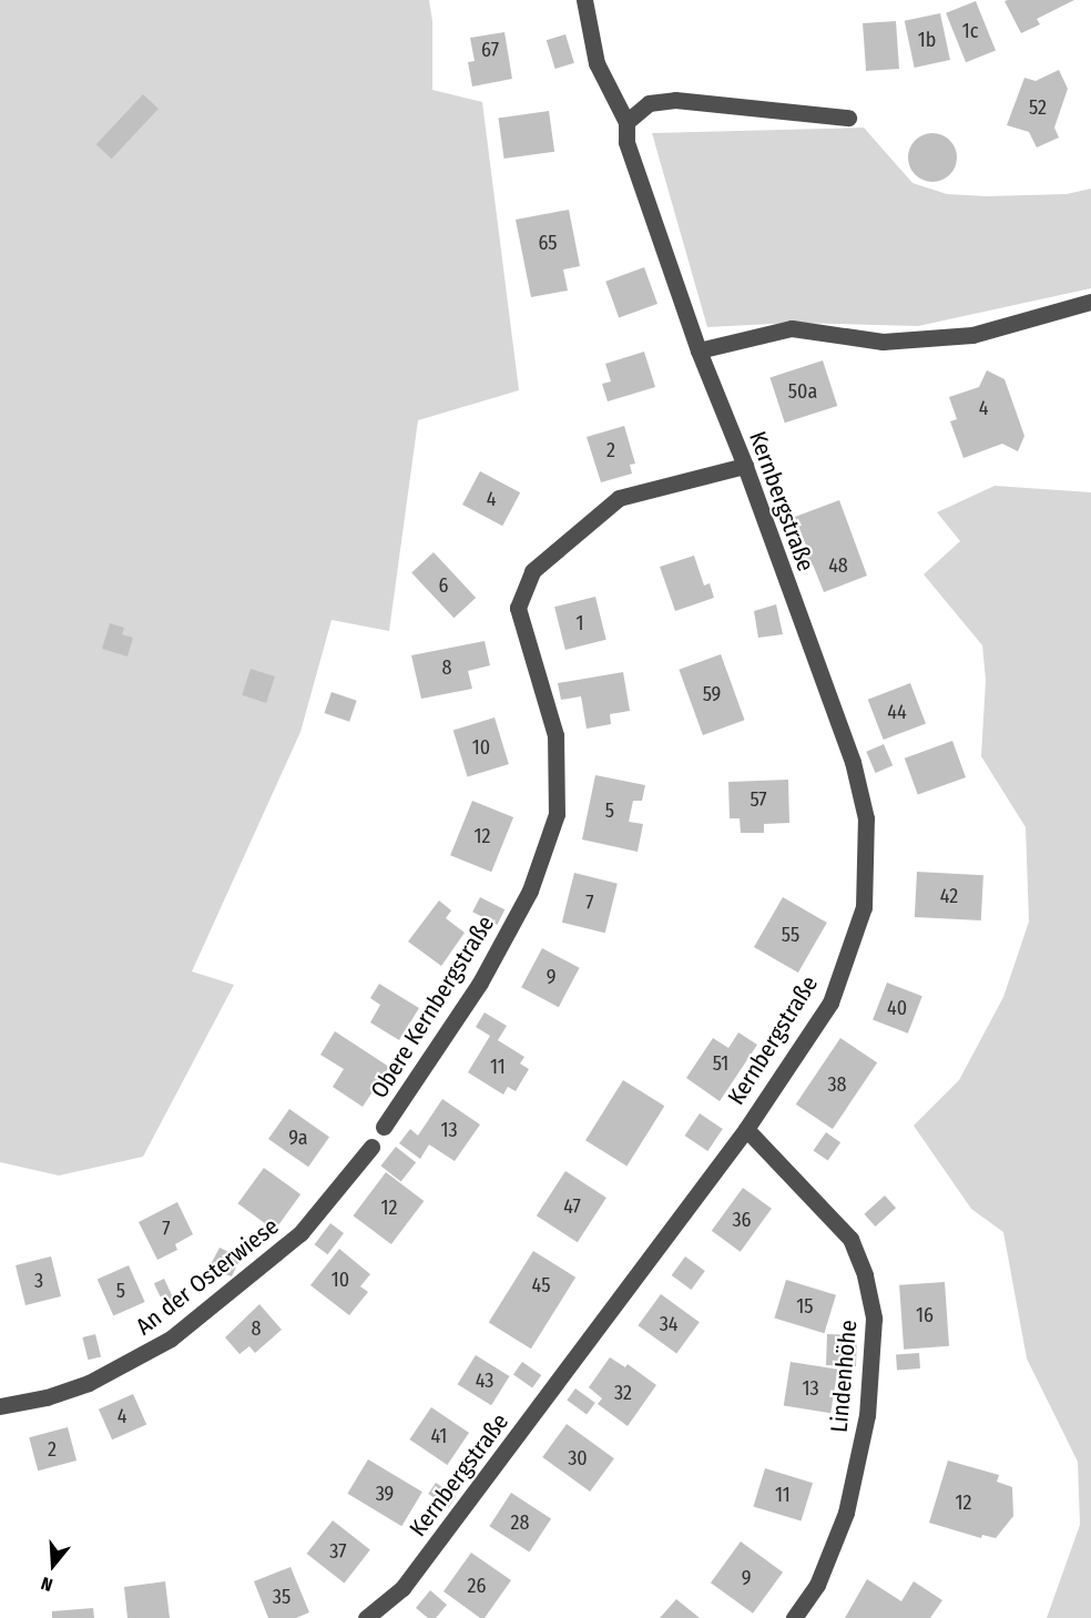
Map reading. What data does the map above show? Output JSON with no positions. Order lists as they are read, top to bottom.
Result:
{
  "streets": {
    "street": [
      "Kernbergstraße",
      "Obere Kernbergstraße",
      "An der Osterwiese",
      "Lindenhöhe"
    ]
  },
  "crossings": [
    ["Kernbergstraße", "Obere Kernbergstraße"],
    ["Kernbergstraße", "Lindenhöhe"]
  ],
  "house_numbers": [
    "1c",
    "1b",
    "67",
    "52",
    "65",
    "50a",
    "4",
    "2",
    "4",
    "48",
    "6",
    "1",
    "8",
    "59",
    "44",
    "10",
    "57",
    "5",
    "12",
    "42",
    "7",
    "55",
    "9",
    "40",
    "51",
    "11",
    "38",
    "13",
    "9a",
    "47",
    "12",
    "36",
    "7",
    "10",
    "3",
    "45",
    "5",
    "15",
    "16",
    "34",
    "8",
    "43",
    "13",
    "32",
    "4",
    "41",
    "2",
    "30",
    "39",
    "11",
    "12",
    "28",
    "37",
    "9",
    "26",
    "35"
  ],
  "north": "bottom"
}
